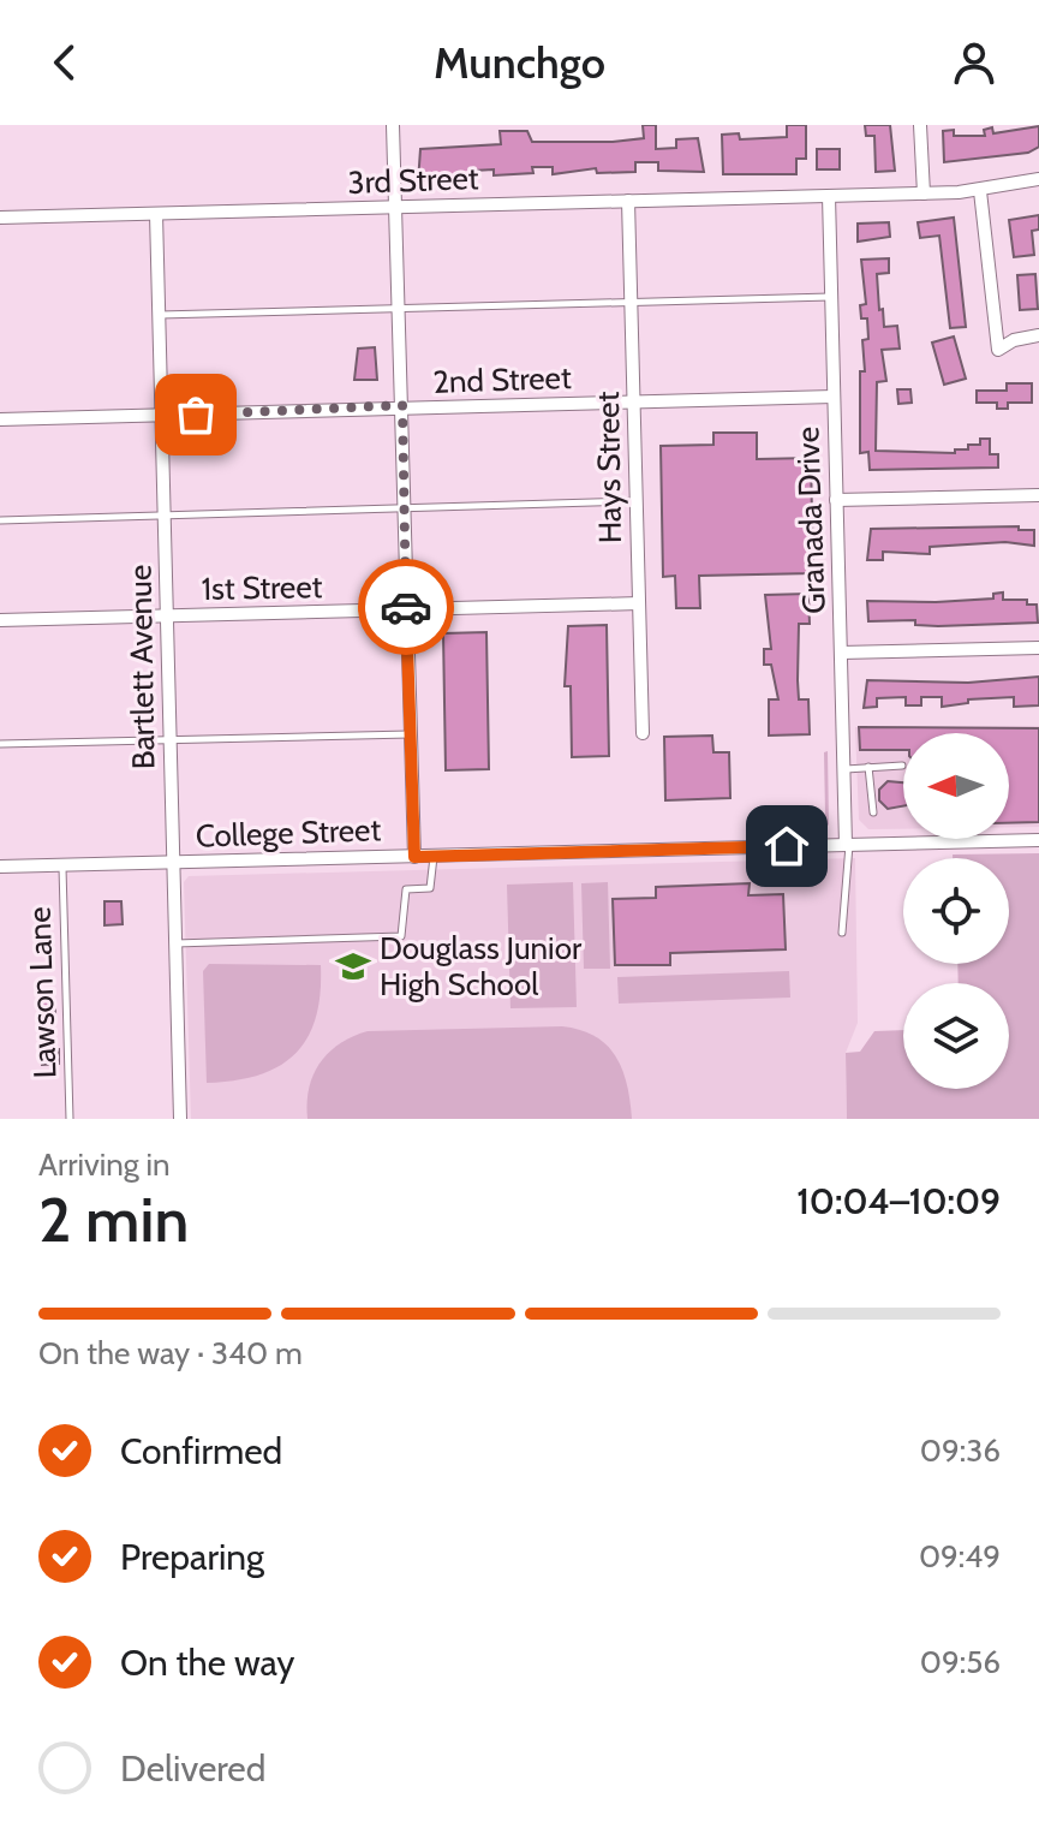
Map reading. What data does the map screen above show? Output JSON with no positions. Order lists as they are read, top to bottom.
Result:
{
  "streets": {
    "street": [
      "3rd Street",
      "2nd Street",
      "Hays Street",
      "Granada Drive",
      "1st Street",
      "Bartlett Avenue",
      "College Street"
    ],
    "lane": ["Lawson Lane"]
  },
  "crossings": [
    ["3rd Street", "Hays Street"],
    ["3rd Street", "Granada Drive"],
    ["3rd Street", "Bartlett Avenue"],
    ["2nd Street", "Hays Street"],
    ["2nd Street", "Granada Drive"],
    ["2nd Street", "Bartlett Avenue"],
    ["Hays Street", "1st Street"],
    ["Granada Drive", "College Street"],
    ["1st Street", "Bartlett Avenue"],
    ["Bartlett Avenue", "College Street"],
    ["College Street", "Lawson Lane"]
  ],
  "places": {
    "school or university": ["Douglass Junior High School"]
  },
  "north": "left",
  "page": {
    "header": "Munchgo",
    "heading": ["2 min", "Arriving in", "10:04–10:09"],
    "bar": "On the way · 340 m",
    "list": [
      ["Confirmed", "09:36"],
      ["Preparing", "09:49"],
      ["On the way", "09:56"],
      "Delivered"
    ]
  }
}
